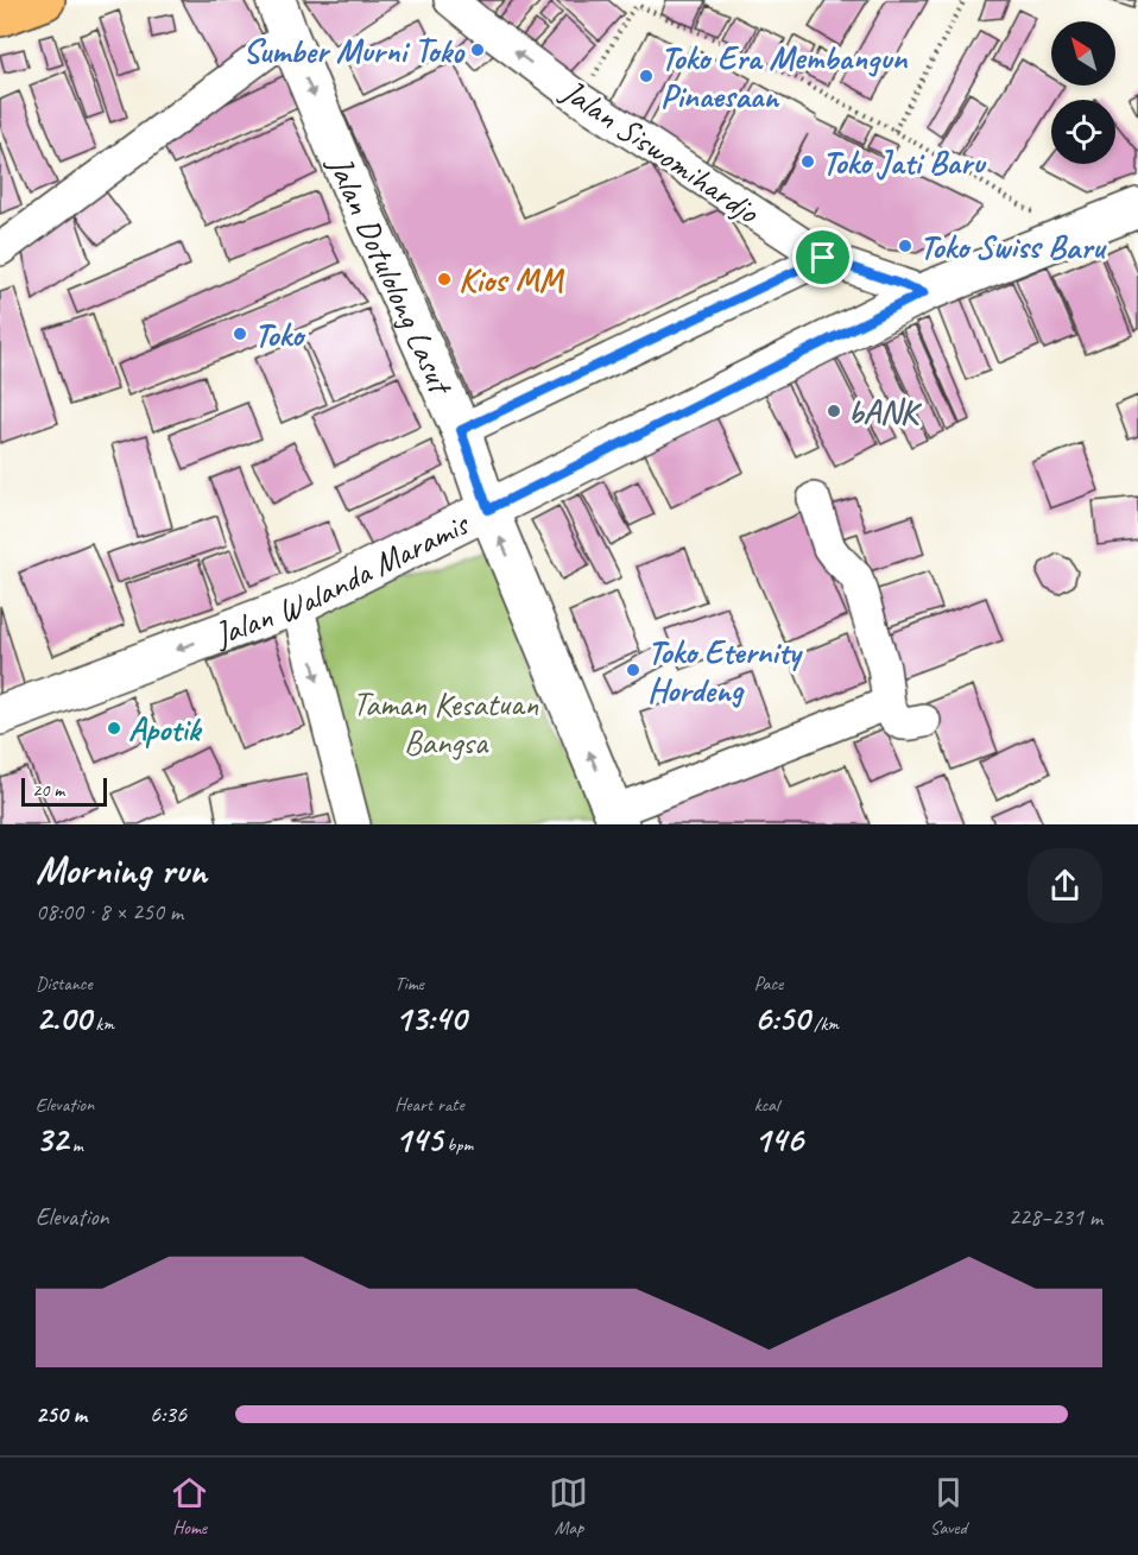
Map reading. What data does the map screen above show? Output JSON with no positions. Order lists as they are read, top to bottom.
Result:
{
  "streets": {
    "street": ["Jalan Siswomihardjo", "Jalan Dotulolong Lasut", "Jalan Walanda Maramis"]
  },
  "crossings": [
    ["Jalan Siswomihardjo", "Jalan Walanda Maramis"],
    ["Jalan Dotulolong Lasut", "Jalan Walanda Maramis"]
  ],
  "parks": ["Taman Kesatuan Bangsa"],
  "places": [
    "Sumber Murni Toko",
    "Toko Era Membangun Pinaesaan",
    "Toko Jati Baru",
    "Toko Swiss Baru",
    "Kios MM",
    "Toko",
    "bANK",
    "Toko Eternity Hordeng",
    "Apotik"
  ],
  "scale_bar": "20 m",
  "north": "top left",
  "page": {
    "scale": "20 m",
    "heading": ["Morning run", "08:00 · 8 × 250 m"],
    "stats": [
      ["Distance", "2.00 km"],
      ["Time", "13:40"],
      ["Pace", "6:50 /km"],
      ["Elevation", "32 m"],
      ["Heart rate", "145 bpm"],
      ["kcal", "146"]
    ],
    "chart": ["Elevation", "228–231 m"],
    "list": [
      {
        "name": "250 m",
        "note": "6:36"
      }
    ],
    "tabs": ["Home", "Map", "Saved"]
  }
}
